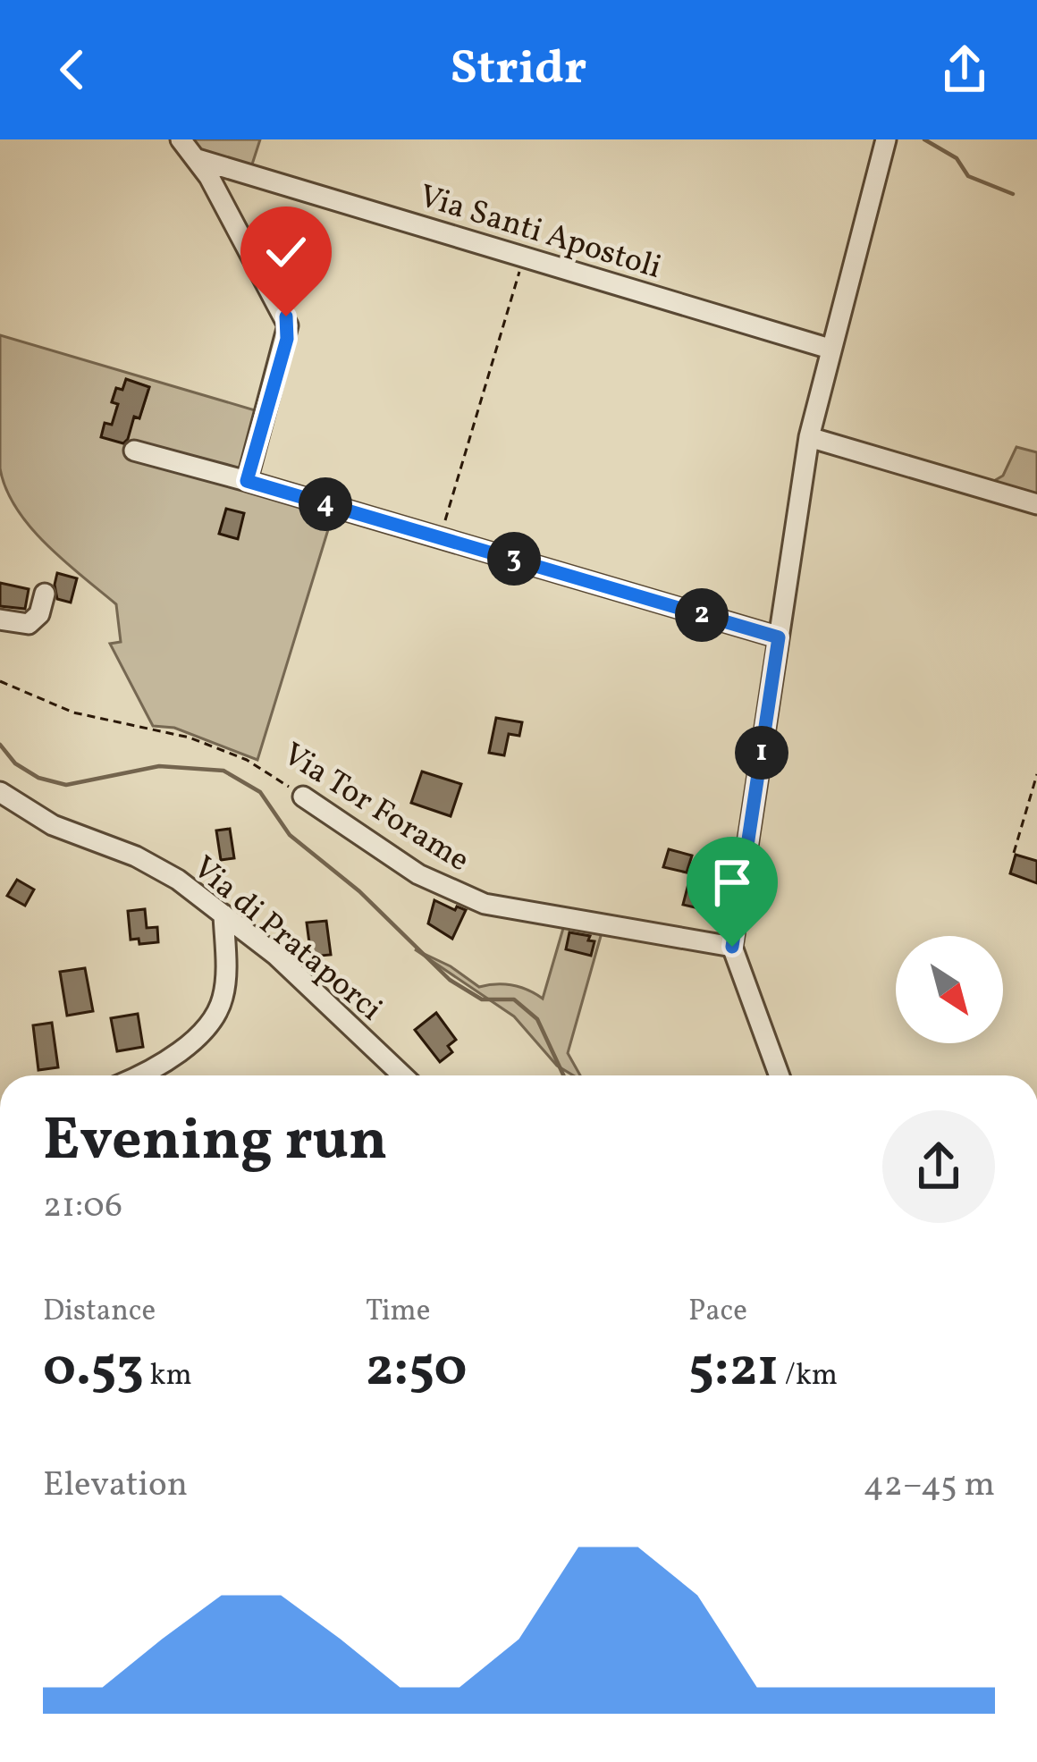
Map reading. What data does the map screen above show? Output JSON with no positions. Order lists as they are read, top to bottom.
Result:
{
  "streets": {
    "street": ["Via Santi Apostoli", "Via Tor Forame", "Via di Prataporci"]
  },
  "north": "bottom right",
  "page": {
    "header": "Stridr",
    "pins": [
      "4",
      "3",
      "2",
      "1"
    ],
    "heading": ["Evening run", "21:06"],
    "stats": [
      ["Distance", "0.53 km"],
      ["Time", "2:50"],
      ["Pace", "5:21 /km"]
    ],
    "chart": ["Elevation", "42–45 m"]
  }
}
